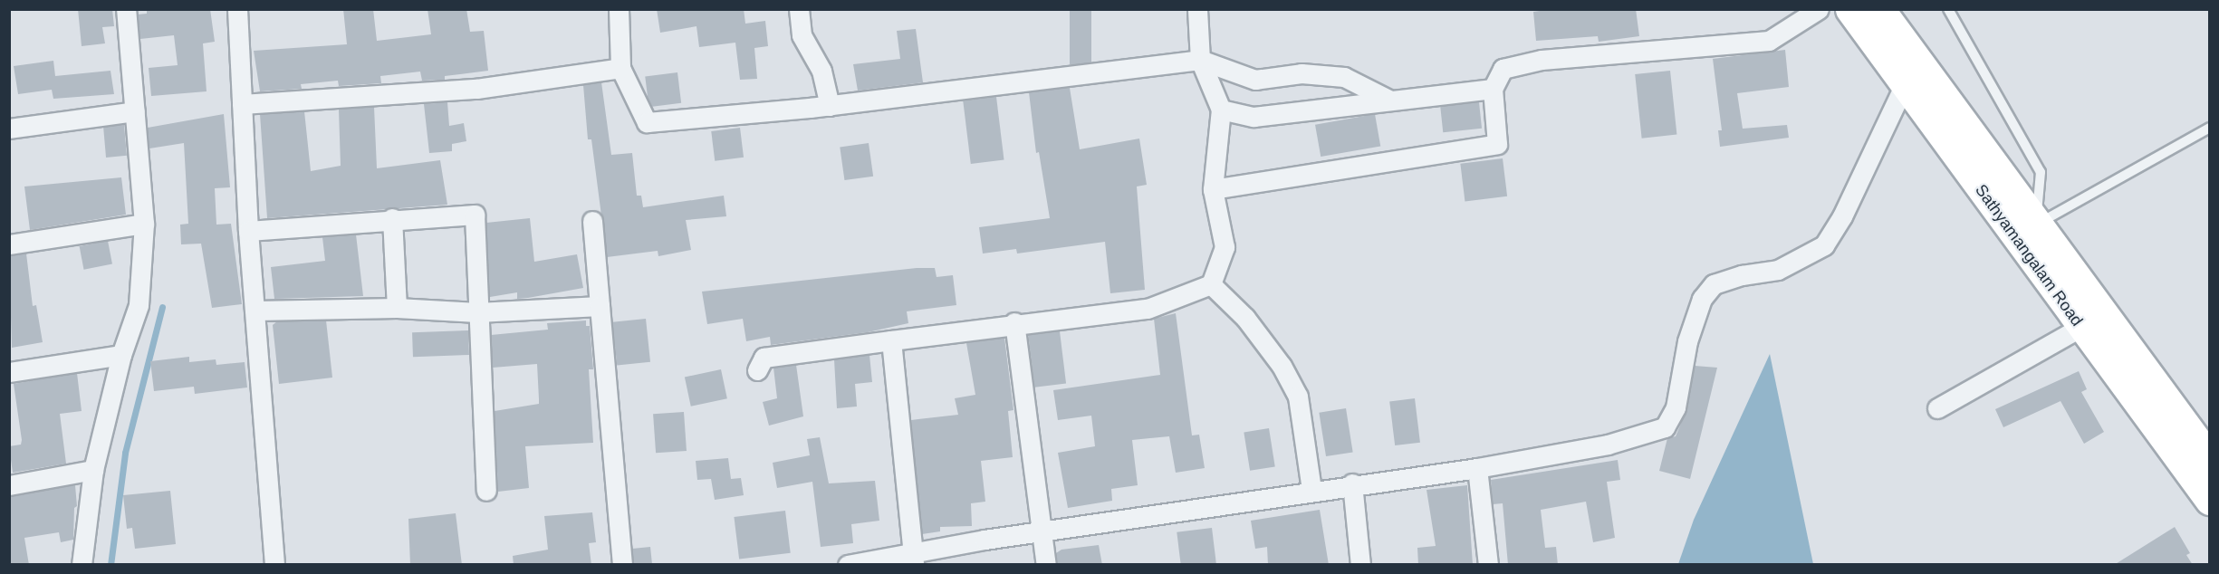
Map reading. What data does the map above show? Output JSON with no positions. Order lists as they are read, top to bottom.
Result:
{
  "streets": {
    "highway": ["Sathyamangalam Road"]
  }
}
